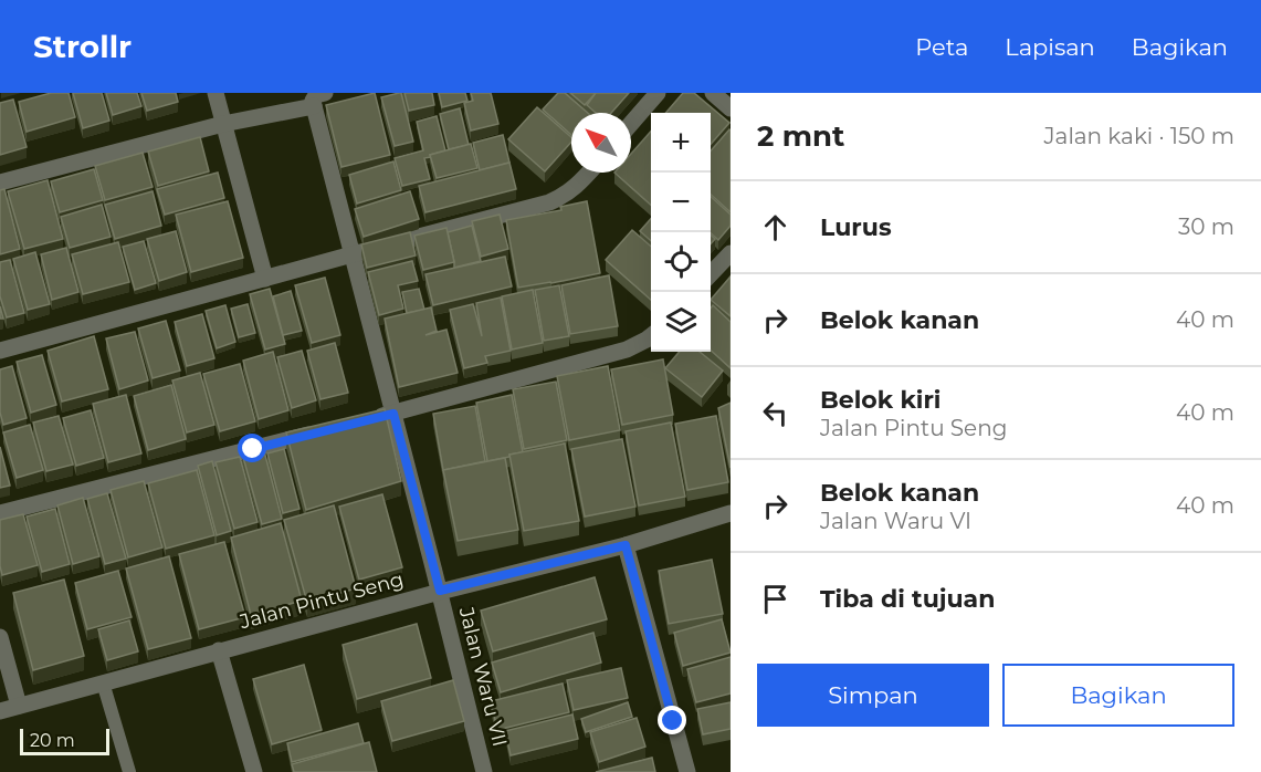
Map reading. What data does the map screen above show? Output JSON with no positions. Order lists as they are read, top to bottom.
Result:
{
  "streets": {
    "street": ["Jalan Pintu Seng", "Jalan Waru VII"]
  },
  "crossings": [
    ["Jalan Pintu Seng", "Jalan Waru VII"]
  ],
  "scale_bar": "20 m",
  "north": "top left",
  "page": {
    "header": "Strollr",
    "nav": ["Peta", "Lapisan", "Bagikan"],
    "heading": ["2 mnt", "Jalan kaki · 150 m"],
    "map_buttons": ["+", "−"],
    "list": [
      ["Lurus", "30 m"],
      ["Belok kanan", "40 m"],
      ["Belok kiri", "Jalan Pintu Seng", "40 m"],
      ["Belok kanan", "Jalan Waru VI", "40 m"],
      "Tiba di tujuan"
    ],
    "buttons": ["Simpan", "Bagikan"],
    "scale": "20 m"
  }
}
